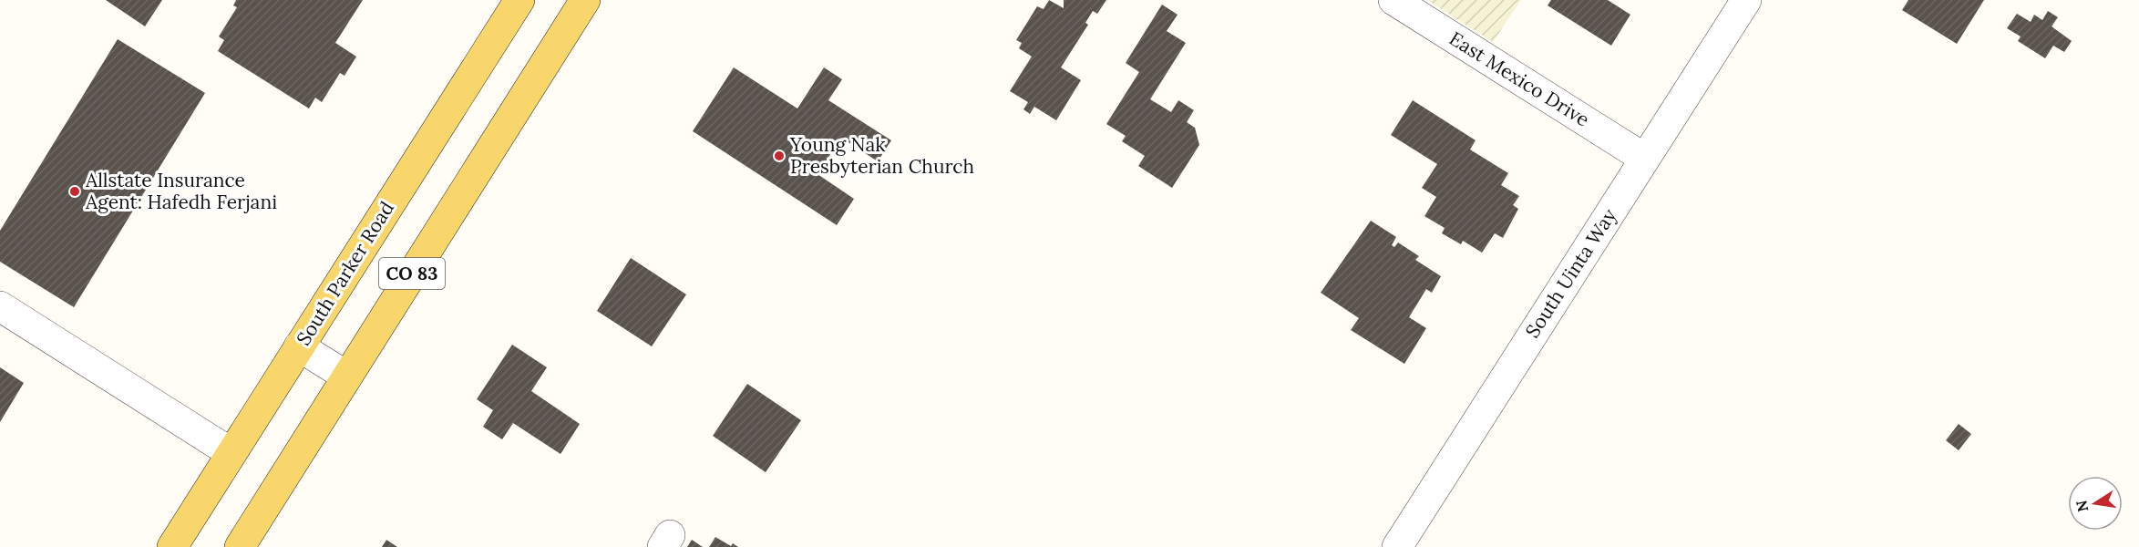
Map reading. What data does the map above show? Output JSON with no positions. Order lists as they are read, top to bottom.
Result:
{
  "streets": {
    "main road": ["South Parker Road", "CO 83"],
    "street": ["East Mexico Drive", "South Uinta Way"]
  },
  "crossings": [
    ["East Mexico Drive", "South Uinta Way"]
  ],
  "places": ["Young Nak Presbyterian Church", "Allstate Insurance Agent: Hafedh Ferjani"],
  "north": "left"
}
